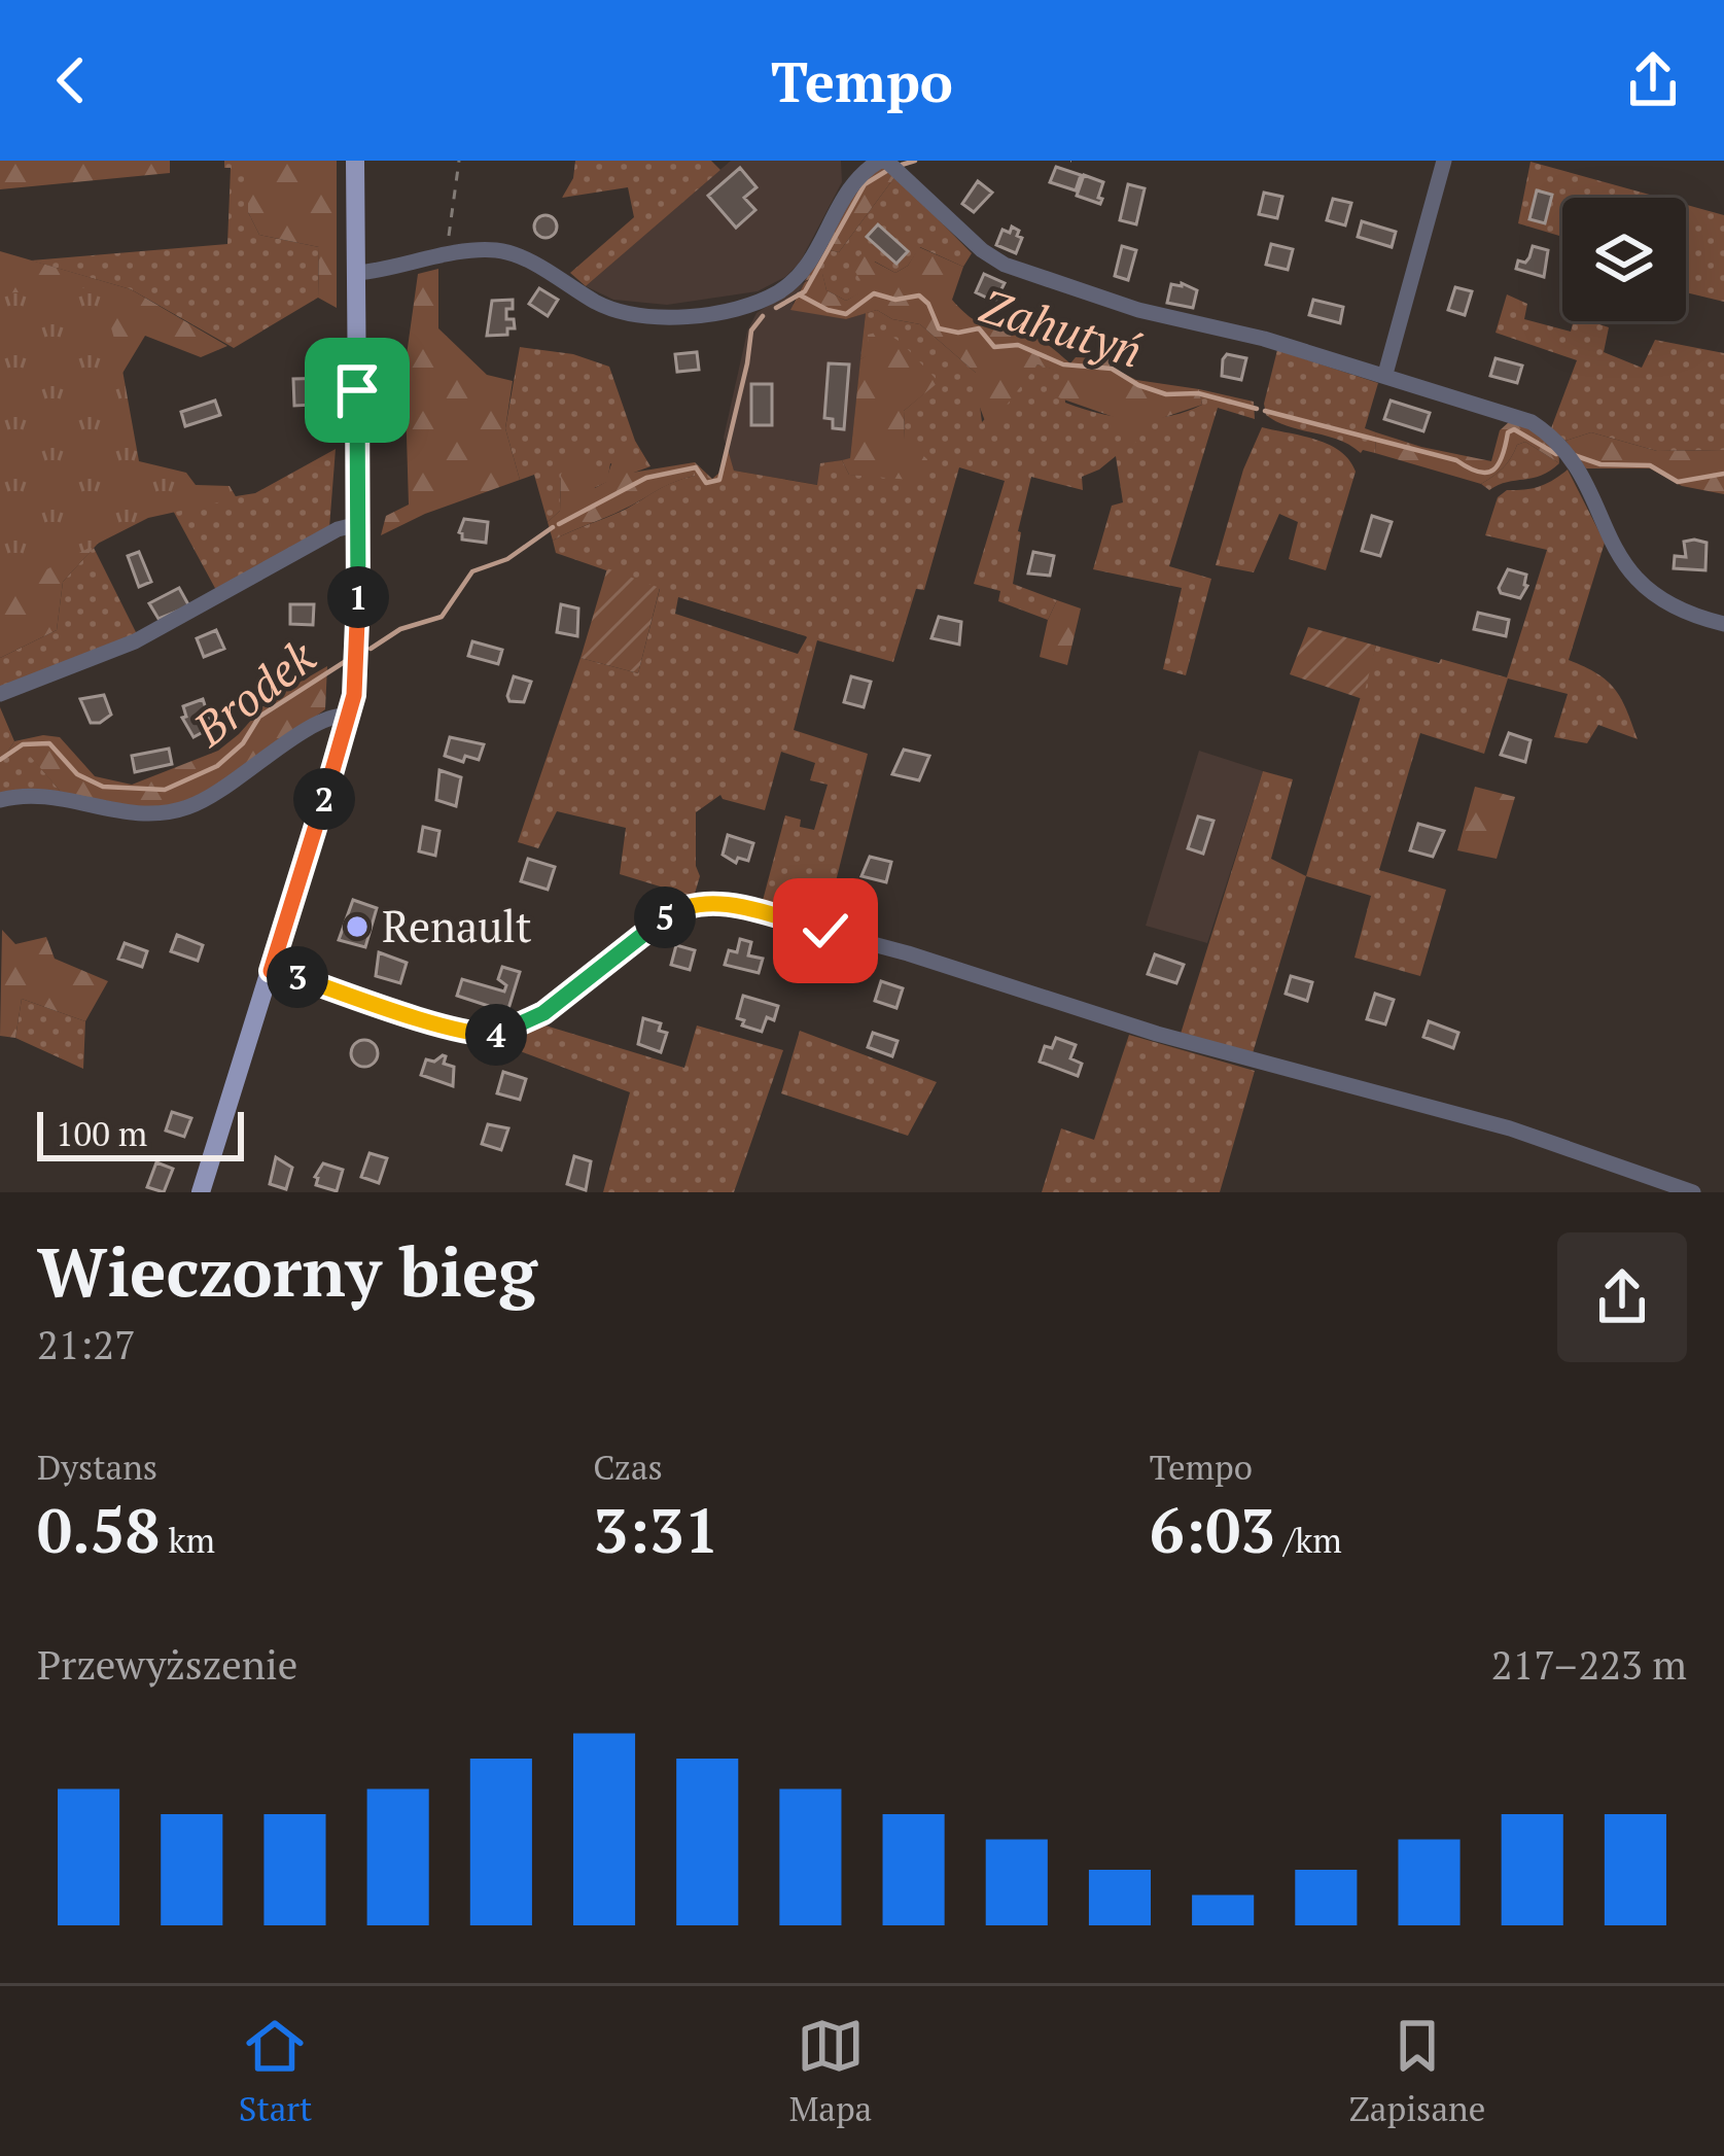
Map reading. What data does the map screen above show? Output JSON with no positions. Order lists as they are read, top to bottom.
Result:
{
  "water": ["Zahutyń", "Brodek"],
  "places": ["Renault"],
  "scale_bar": "100 m",
  "page": {
    "header": "Tempo",
    "pins": [
      "1",
      "2",
      "5",
      "3",
      "4"
    ],
    "scale": "100 m",
    "heading": ["Wieczorny bieg", "21:27"],
    "stats": [
      ["Dystans", "0.58 km"],
      ["Czas", "3:31"],
      ["Tempo", "6:03 /km"]
    ],
    "chart": ["Przewyższenie", "217–223 m"],
    "tabs": ["Start", "Mapa", "Zapisane"]
  }
}
